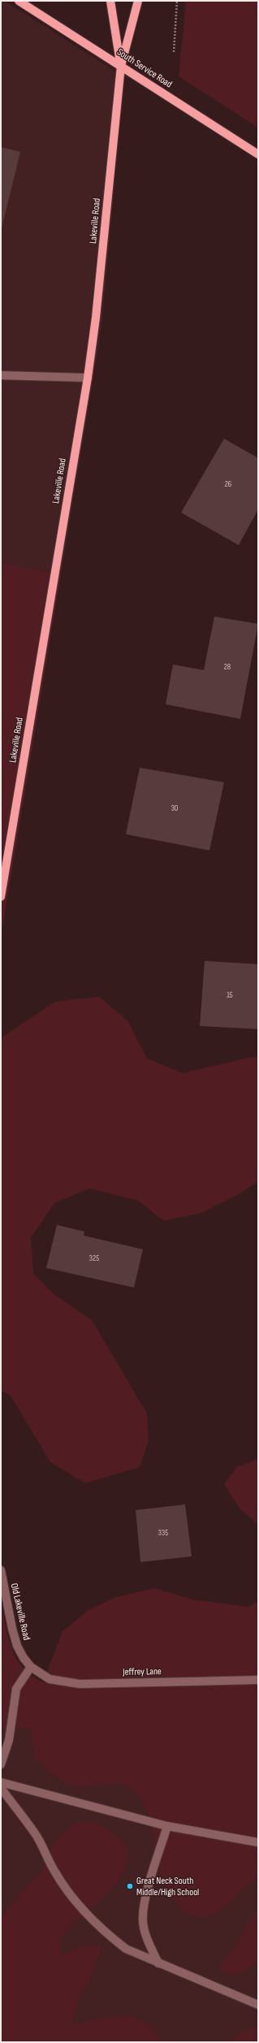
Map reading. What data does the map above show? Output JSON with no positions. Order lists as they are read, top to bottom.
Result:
{
  "streets": {
    "main road": ["South Service Road", "Lakeville Road"],
    "street": ["Old Lakeville Road", "Jeffrey Lane"]
  },
  "crossings": [
    ["South Service Road", "Lakeville Road"],
    ["Old Lakeville Road", "Jeffrey Lane"]
  ],
  "places": ["Great Neck South Middle/High School"],
  "house_numbers": [
    "26",
    "28",
    "30",
    "15",
    "325",
    "335"
  ]
}
